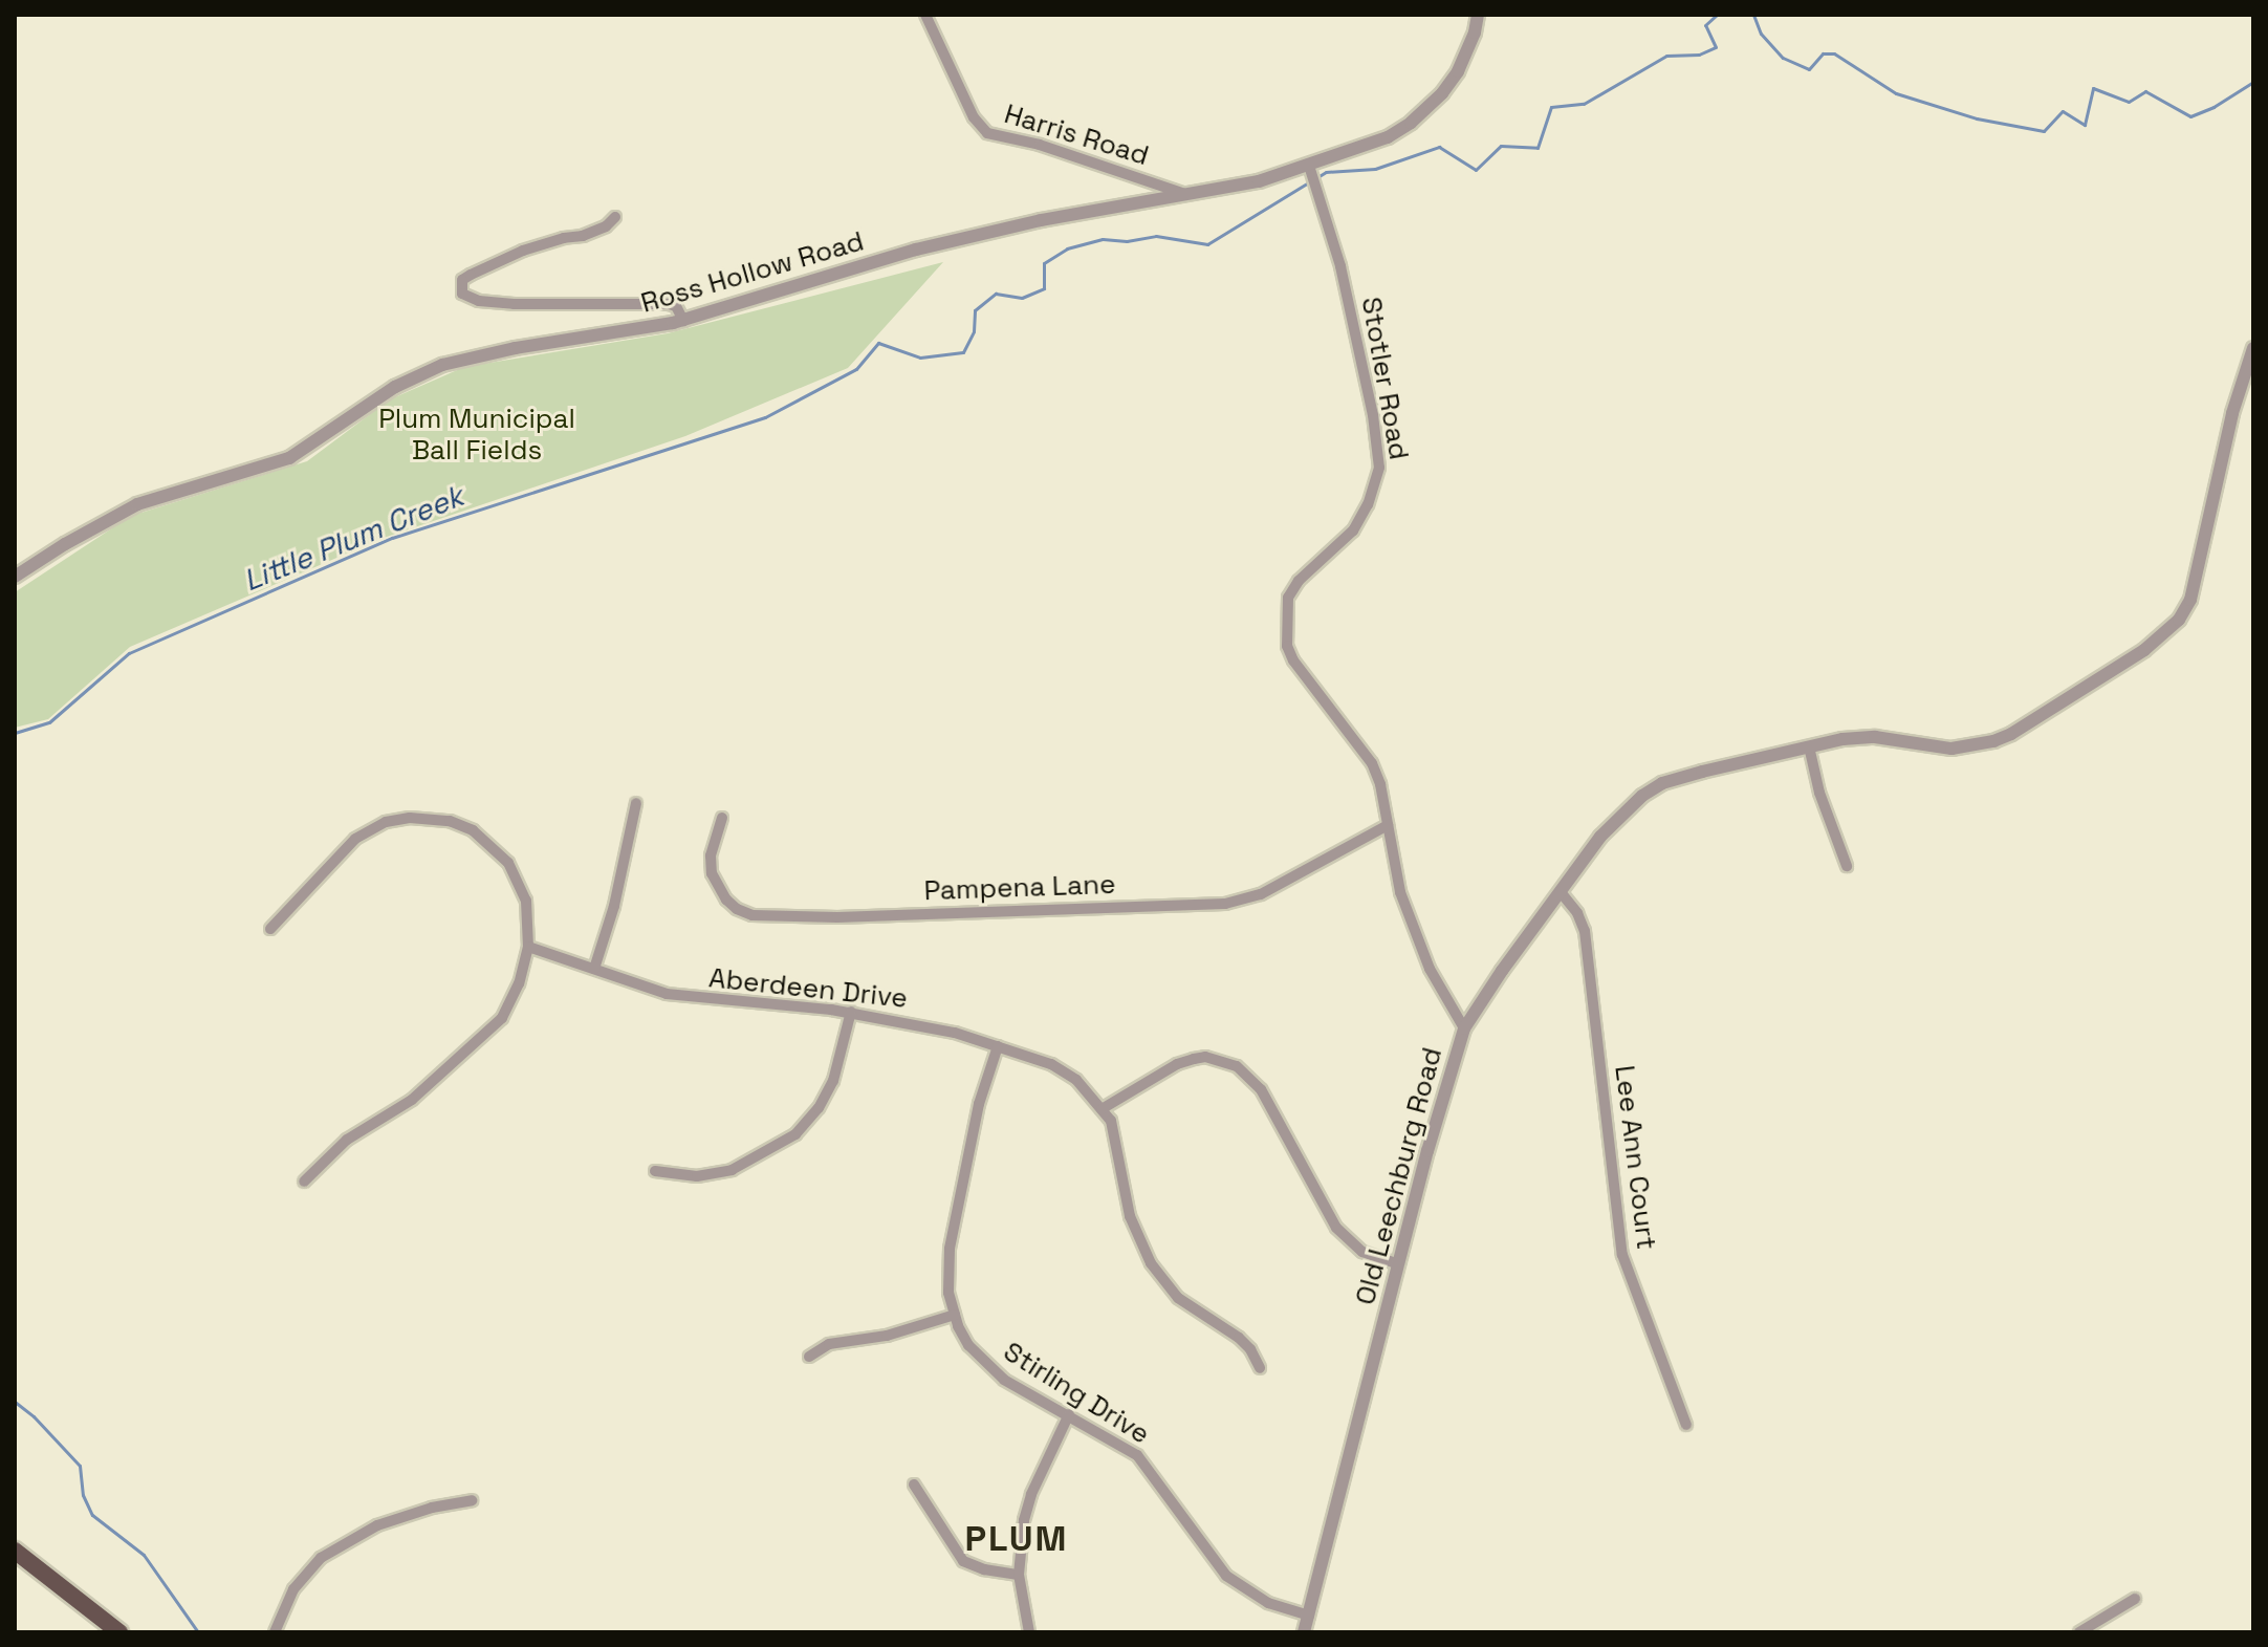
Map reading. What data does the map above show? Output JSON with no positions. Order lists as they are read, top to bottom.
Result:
{
  "streets": {
    "street": [
      "Harris Road",
      "Ross Hollow Road",
      "Stotler Road",
      "Pampena Lane",
      "Aberdeen Drive",
      "Lee Ann Court",
      "Old Leechburg Road",
      "Stirling Drive"
    ]
  },
  "crossings": [
    ["Harris Road", "Ross Hollow Road"],
    ["Ross Hollow Road", "Stotler Road"],
    ["Stotler Road", "Pampena Lane"],
    ["Stotler Road", "Old Leechburg Road"],
    ["Aberdeen Drive", "Stirling Drive"],
    ["Lee Ann Court", "Old Leechburg Road"],
    ["Old Leechburg Road", "Stirling Drive"]
  ],
  "districts": ["PLUM"],
  "water": ["Little Plum Creek"],
  "parks": ["Plum Municipal Ball Fields"]
}
